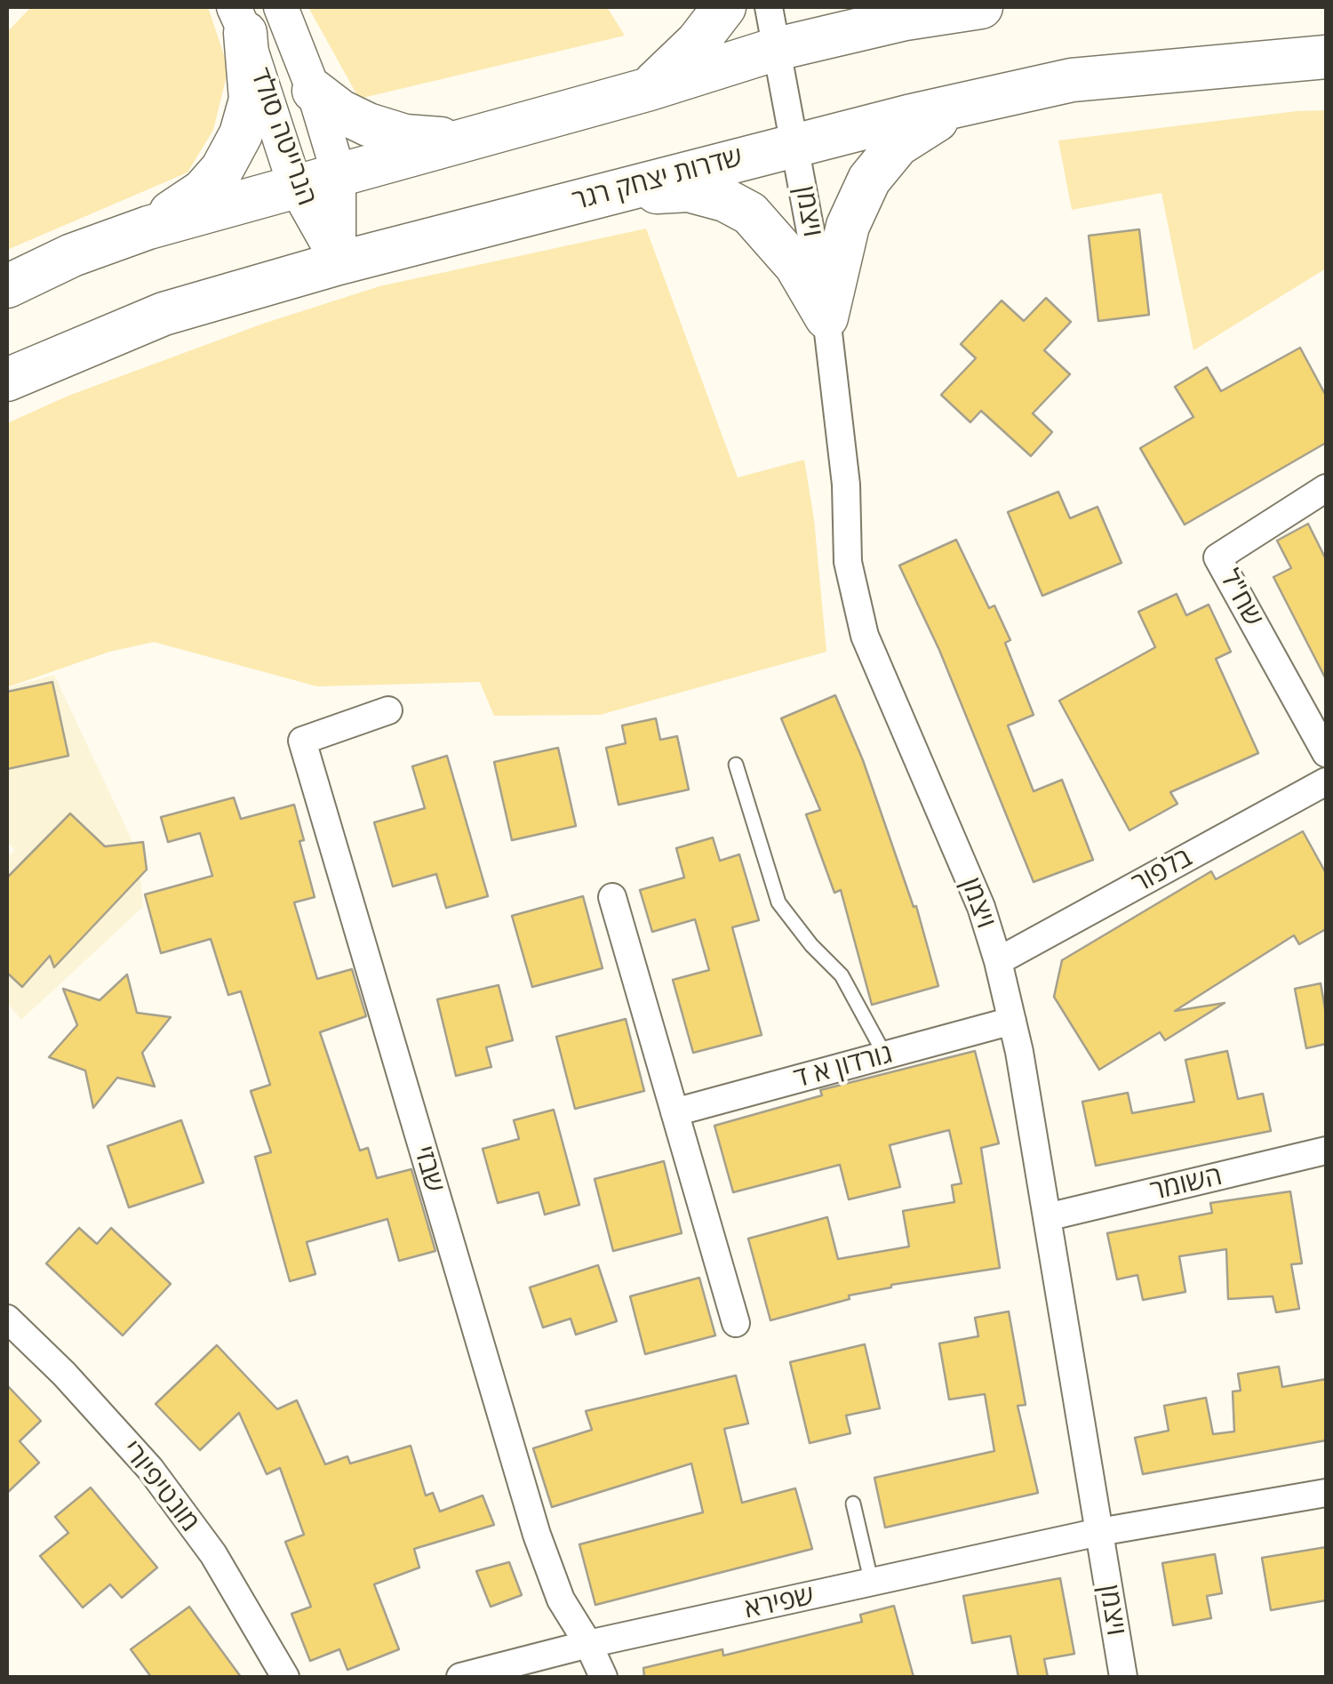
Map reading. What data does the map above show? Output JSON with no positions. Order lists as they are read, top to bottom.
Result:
{
  "streets": {
    "main road": ["שדרות יצחק רגר"],
    "street": [
      "הנרייטה סולד",
      "ויצמן",
      "שח\"ל",
      "בלפור",
      "גורדון א ד",
      "שבזי",
      "השומר",
      "מונטיפיורי",
      "שפירא"
    ]
  },
  "crossings": [
    ["הנרייטה סולד", "שדרות יצחק רגר"],
    ["שדרות יצחק רגר", "ויצמן"],
    ["ויצמן", "בלפור"],
    ["ויצמן", "גורדון א ד"],
    ["ויצמן", "השומר"],
    ["ויצמן", "שפירא"],
    ["שבזי", "שפירא"]
  ]
}
